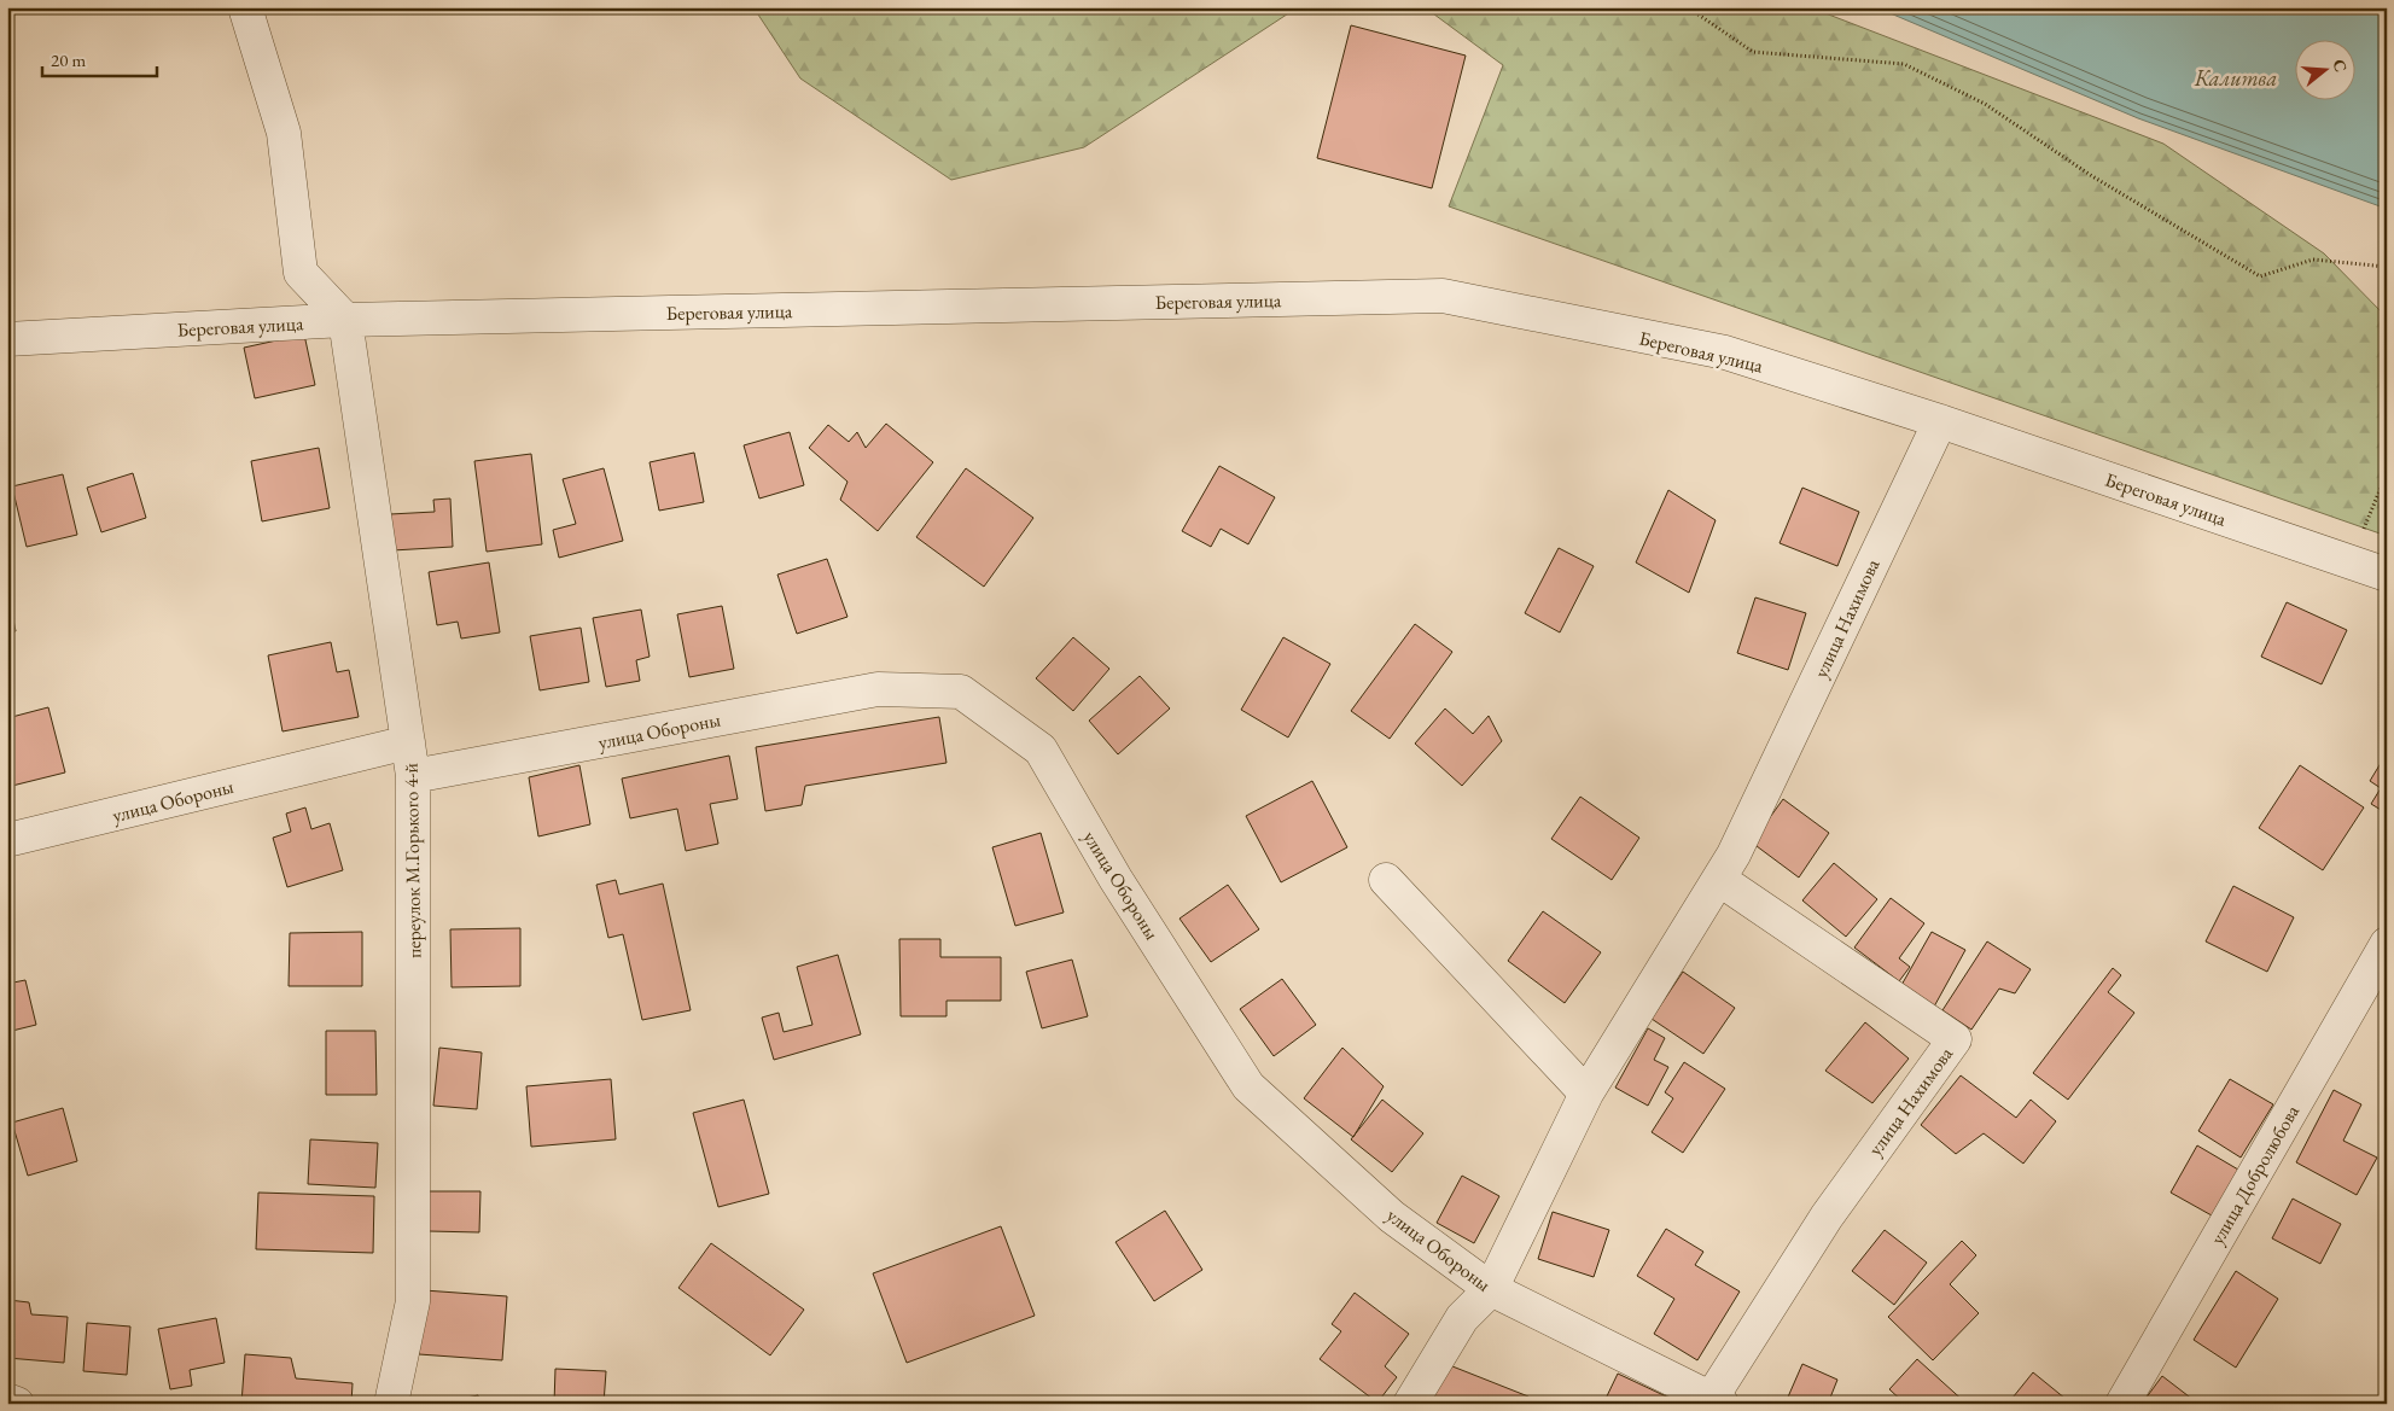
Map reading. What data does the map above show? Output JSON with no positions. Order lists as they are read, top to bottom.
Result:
{
  "streets": {
    "street": [
      "Береговая улица",
      "улица Нахимова",
      "улица Обороны",
      "переулок М.Горького 4-й",
      "улица Добролюбова"
    ]
  },
  "crossings": [
    ["Береговая улица", "улица Нахимова"],
    ["Береговая улица", "переулок М.Горького 4-й"],
    ["улица Нахимова", "улица Обороны"],
    ["улица Обороны", "переулок М.Горького 4-й"]
  ],
  "water": ["Калитва"],
  "scale_bar": "20 m",
  "north": "right"
}
